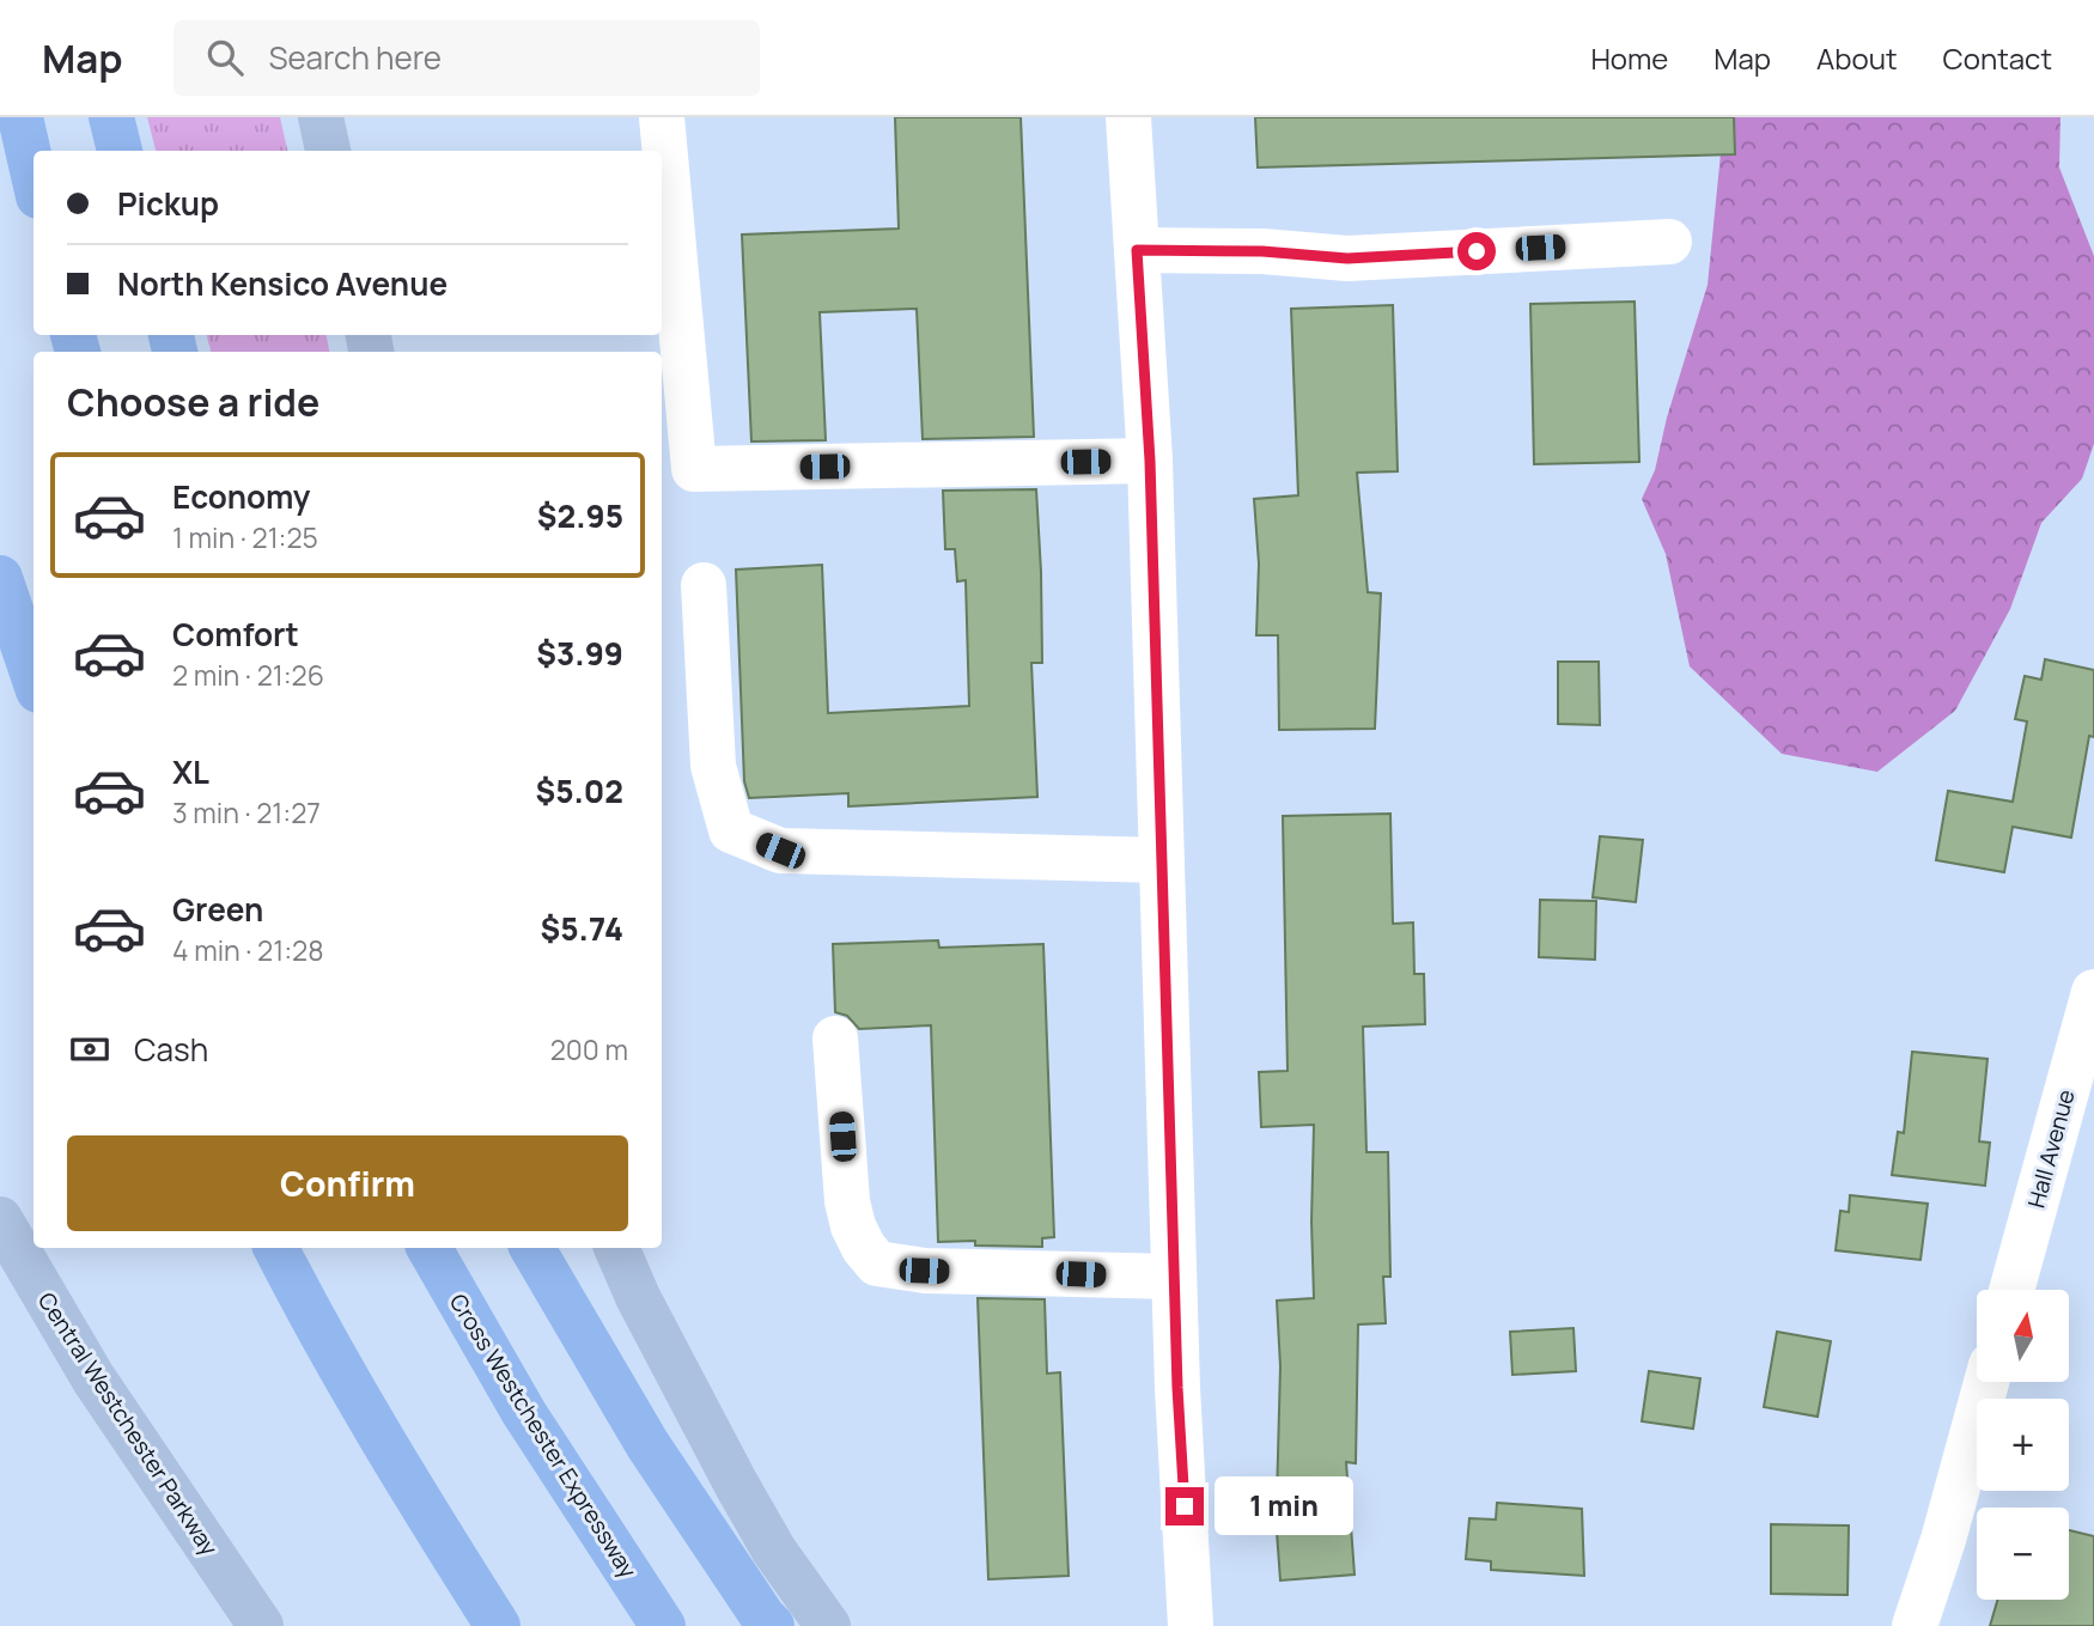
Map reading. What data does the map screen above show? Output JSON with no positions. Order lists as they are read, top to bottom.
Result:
{
  "streets": {
    "highway": ["Cross Westchester Expressway"],
    "main road": ["Central Westchester Parkway"],
    "street": ["Hall Avenue"]
  },
  "north": "top",
  "page": {
    "header": "Map",
    "search": "Search here",
    "nav": [
      "Home",
      "Map",
      "About",
      "Contact"
    ],
    "banner": ["Pickup", "North Kensico Avenue"],
    "heading": "Choose a ride",
    "list": [
      {
        "name": "Economy",
        "note": "1 min · 21:25",
        "value": "$2.95"
      },
      {
        "name": "Comfort",
        "note": "2 min · 21:26",
        "value": "$3.99"
      },
      {
        "name": "XL",
        "note": "3 min · 21:27",
        "value": "$5.02"
      },
      {
        "name": "Green",
        "note": "4 min · 21:28",
        "value": "$5.74"
      }
    ],
    "pay": ["Cash", "200 m"],
    "buttons": "Confirm",
    "map_buttons": ["+", "−"],
    "bubble": "1 min"
  }
}
